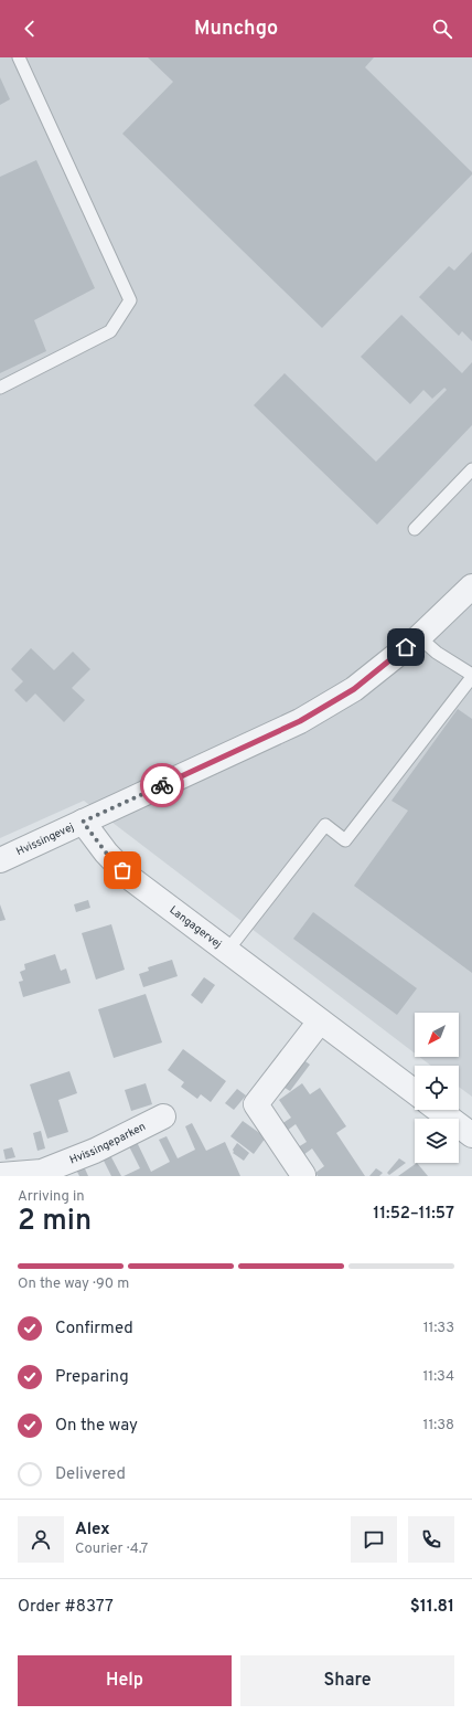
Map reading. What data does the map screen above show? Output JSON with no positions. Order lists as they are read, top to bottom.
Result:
{
  "streets": {
    "street": ["Hvissingevej", "Langagervej", "Hvissingeparken"]
  },
  "crossings": [
    ["Hvissingevej", "Langagervej"]
  ],
  "north": "bottom left",
  "page": {
    "header": "Munchgo",
    "heading": ["2 min", "Arriving in", "11:52–11:57"],
    "panel": [
      "Alex",
      "Courier · 4.7",
      "Order #8377",
      "$11.81"
    ],
    "bar": "On the way · 90 m",
    "list": [
      ["Confirmed", "11:33"],
      ["Preparing", "11:34"],
      ["On the way", "11:38"],
      "Delivered"
    ],
    "buttons": ["Help", "Share"]
  }
}
